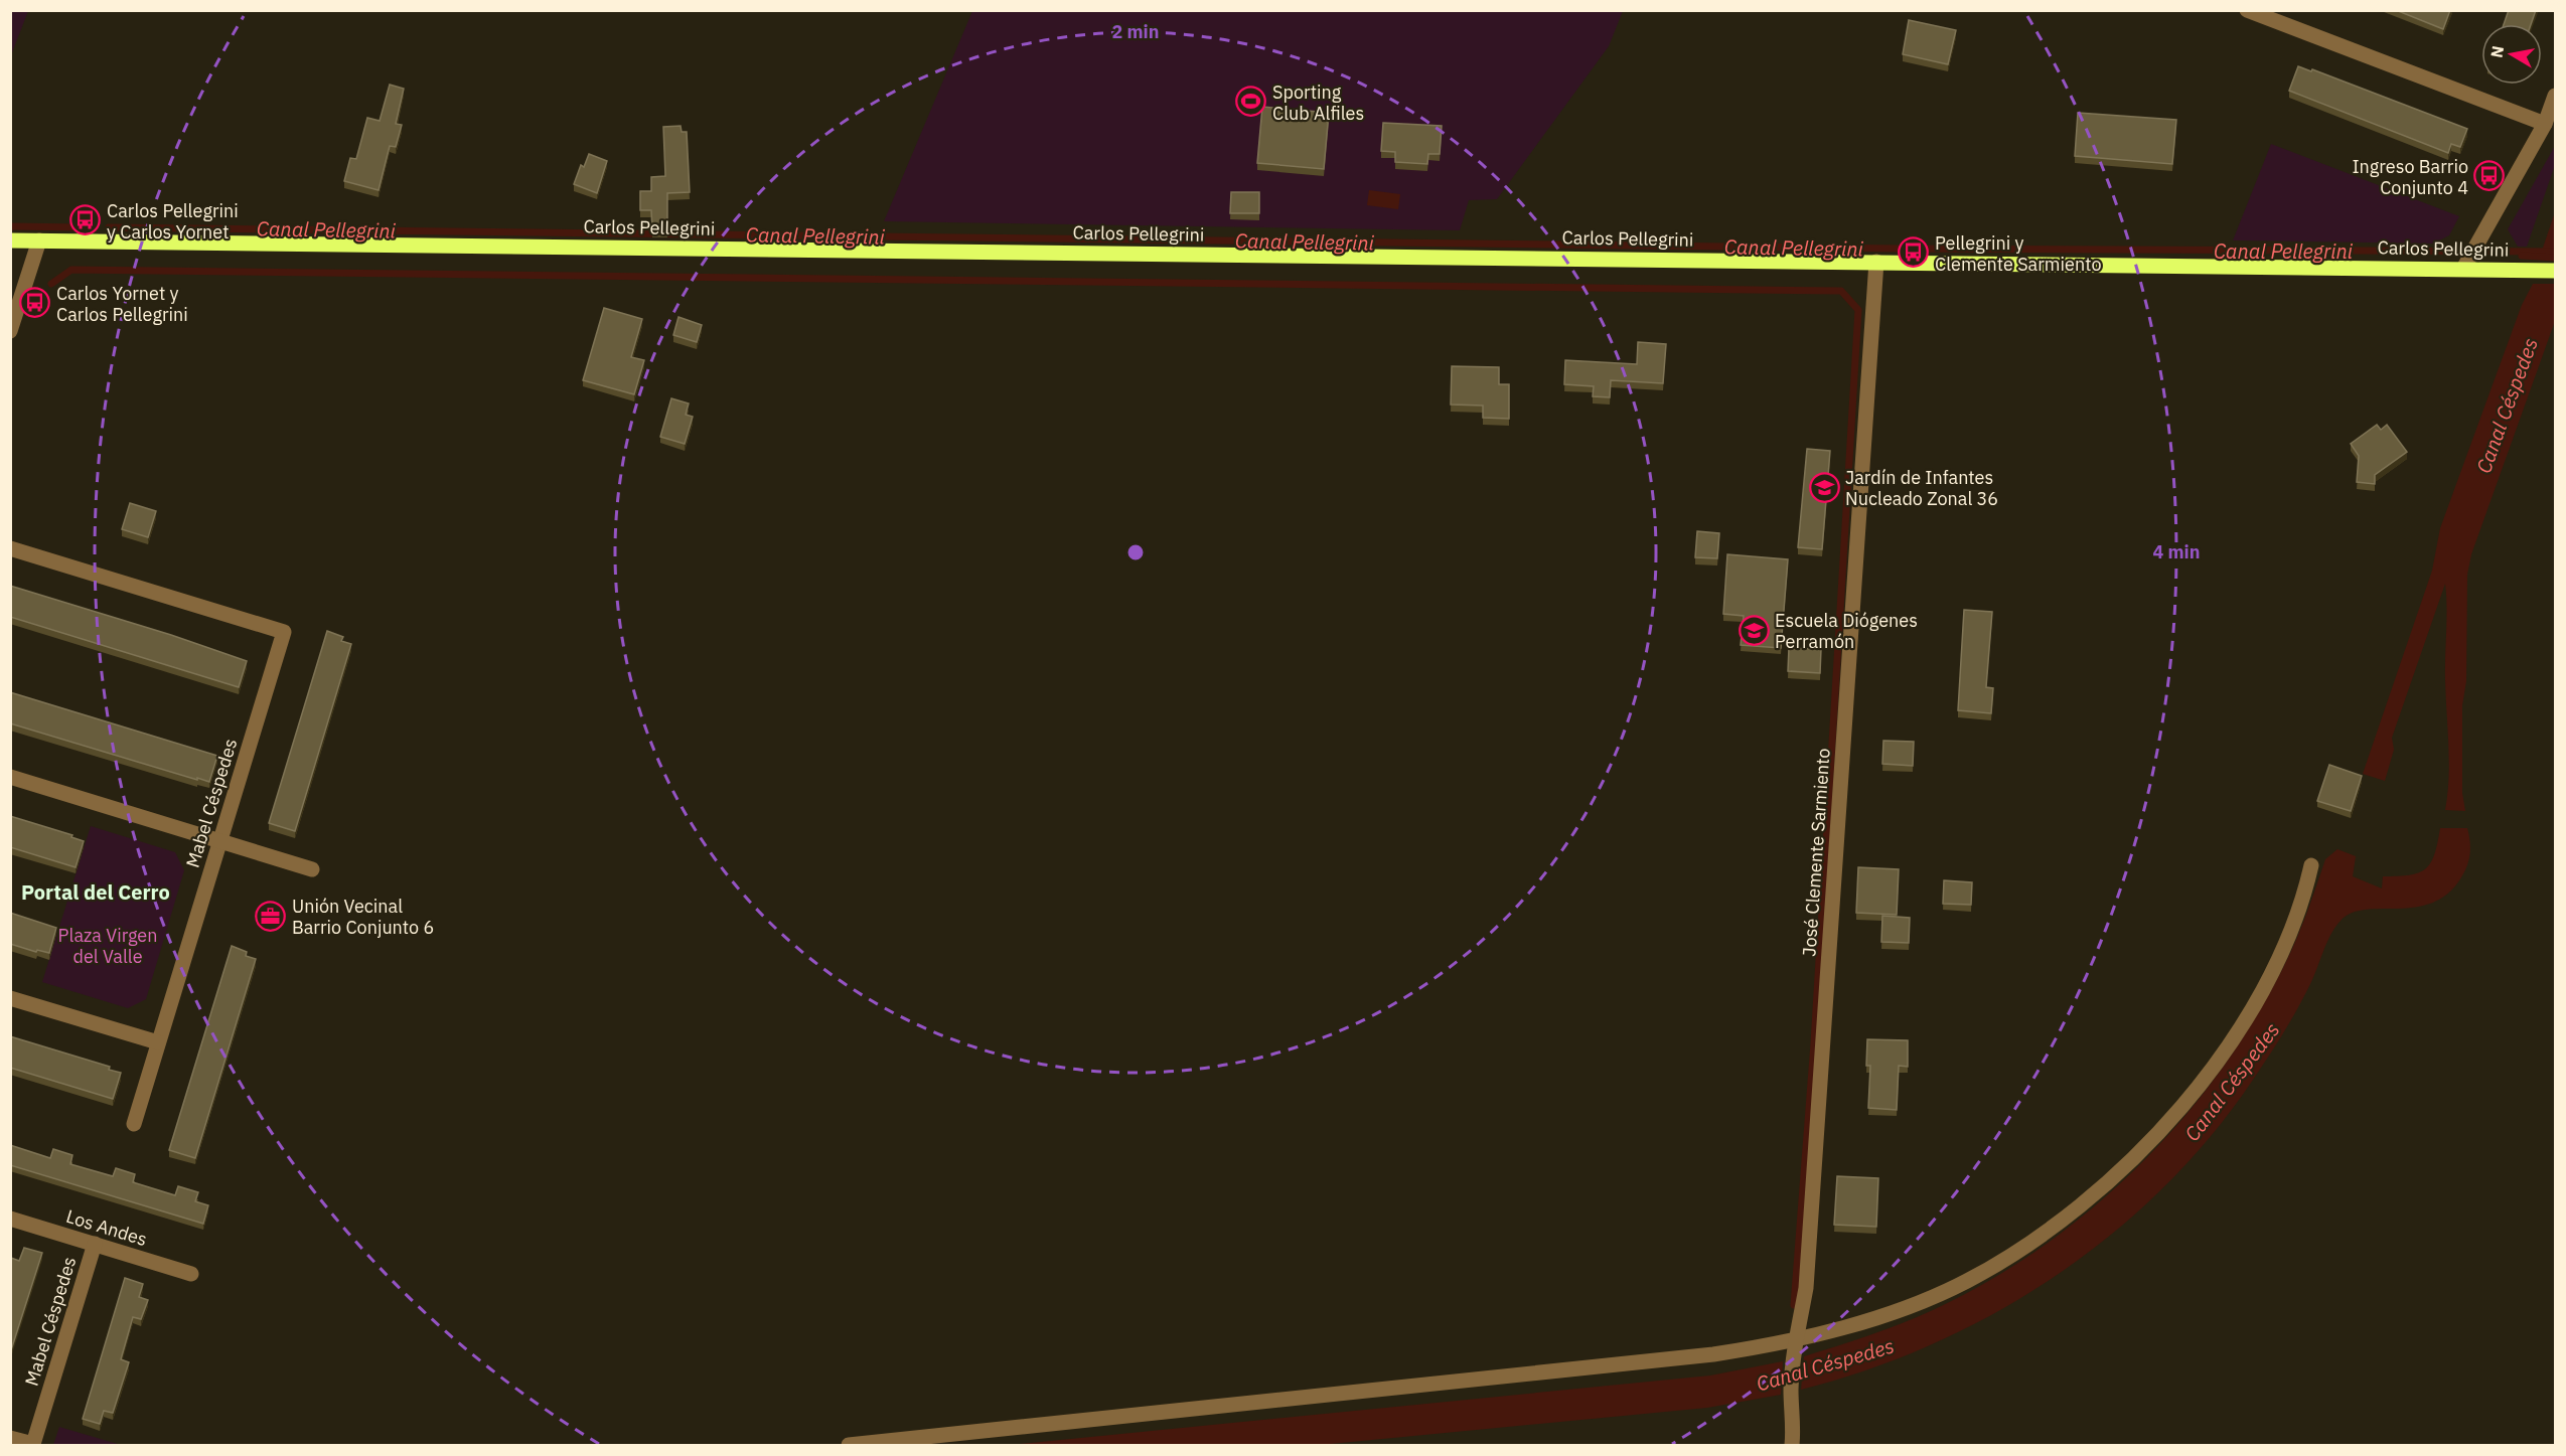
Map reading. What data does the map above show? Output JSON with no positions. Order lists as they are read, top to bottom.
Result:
{
  "streets": {
    "main road": ["Carlos Pellegrini"],
    "street": ["Mabel Céspedes", "José Clemente Sarmiento", "Los Andes"]
  },
  "crossings": [
    ["Carlos Pellegrini", "José Clemente Sarmiento"],
    ["Mabel Céspedes", "Los Andes"]
  ],
  "districts": ["Portal del Cerro"],
  "water": ["Canal Pellegrini", "Canal Céspedes"],
  "parks": ["Plaza Virgen del Valle"],
  "places": {
    "sports": ["Sporting Club Alfiles"],
    "bus stop": [
      "Ingreso Barrio Conjunto 4",
      "Carlos Pellegrini y Carlos Yornet",
      "Pellegrini y Clemente Sarmiento",
      "Carlos Yornet y Carlos Pellegrini"
    ],
    "school or university": ["Jardín de Infantes Nucleado Zonal 36", "Escuela Diógenes Perramón"],
    "office": ["Unión Vecinal Barrio Conjunto 6"]
  },
  "north": "left",
  "rings": ["2 min", "4 min"]
}
